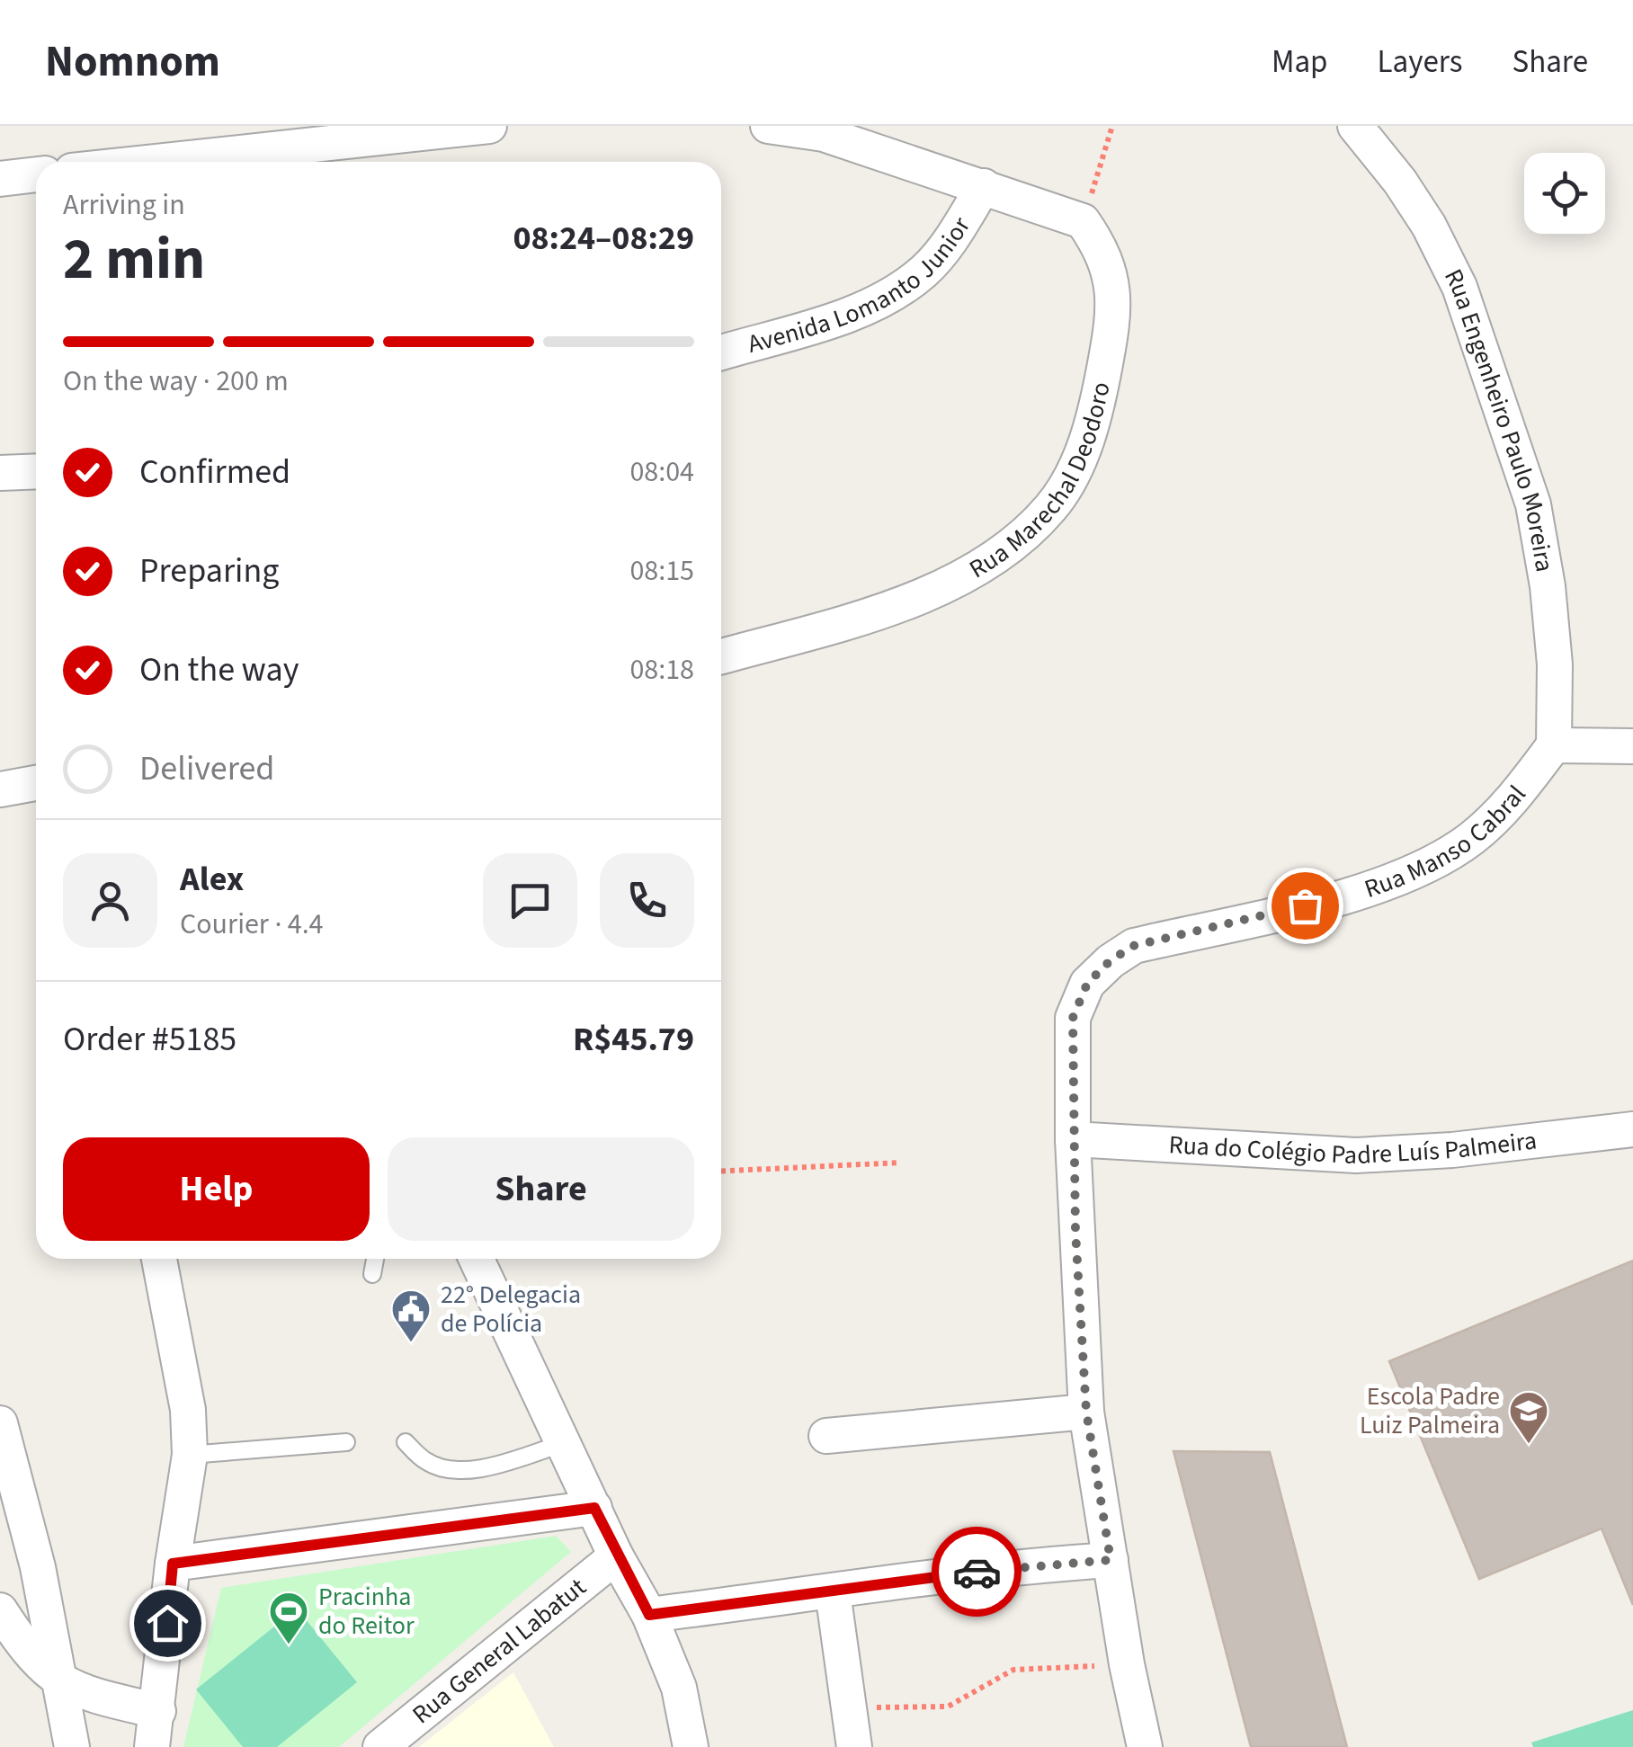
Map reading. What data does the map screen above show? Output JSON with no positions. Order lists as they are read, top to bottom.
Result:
{
  "streets": {
    "street": [
      "Avenida Lomanto Junior",
      "Rua Engenheiro Paulo Moreira",
      "Rua Marechal Deodoro",
      "Rua Manso Cabral",
      "Rua do Colégio Padre Luís Palmeira",
      "Rua General Labatut"
    ]
  },
  "crossings": [
    ["Rua Engenheiro Paulo Moreira", "Rua Manso Cabral"],
    ["Rua Manso Cabral", "Rua do Colégio Padre Luís Palmeira"]
  ],
  "places": {
    "public building": ["22° Delegacia de Polícia"],
    "school or university": ["Escola Padre Luiz Palmeira"],
    "sports": ["Pracinha do Reitor"]
  },
  "page": {
    "header": "Nomnom",
    "nav": ["Map", "Layers", "Share"],
    "heading": ["2 min", "Arriving in", "08:24–08:29"],
    "panel": [
      "Alex",
      "Courier · 4.4",
      "Order #5185",
      "R$45.79"
    ],
    "bar": "On the way · 200 m",
    "list": [
      ["Confirmed", "08:04"],
      ["Preparing", "08:15"],
      ["On the way", "08:18"],
      "Delivered"
    ],
    "buttons": ["Help", "Share"]
  }
}
